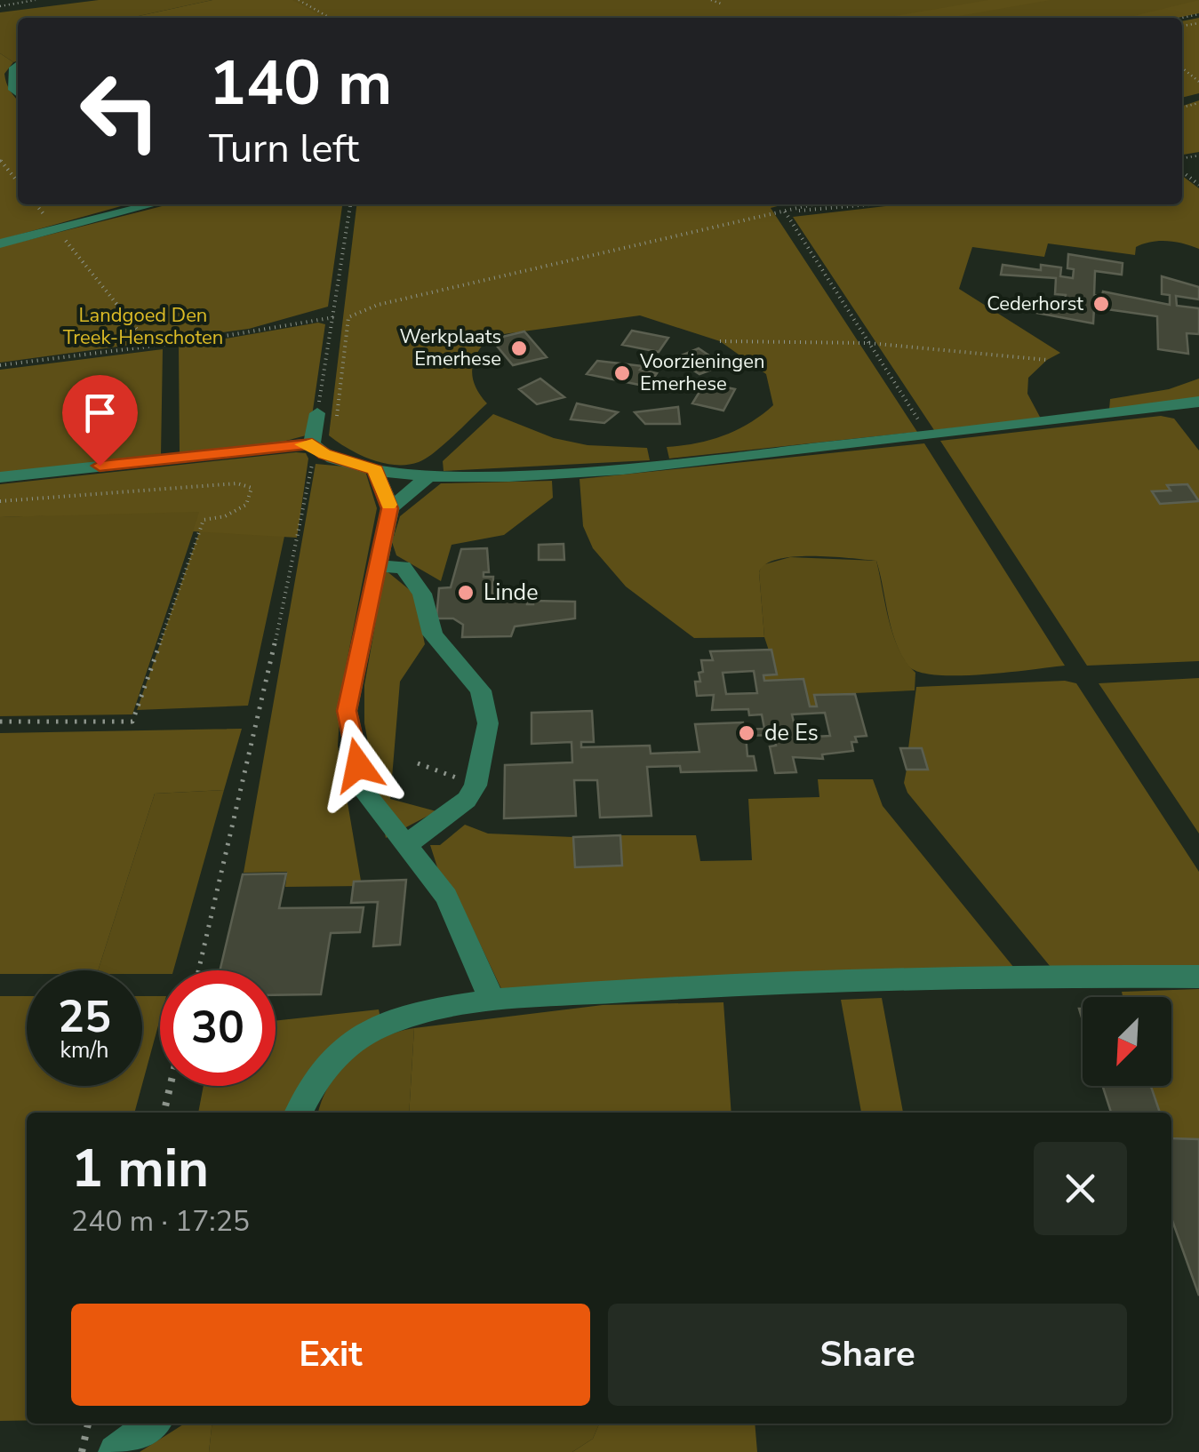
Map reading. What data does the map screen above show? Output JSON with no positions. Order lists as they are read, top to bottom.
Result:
{
  "parks": ["Landgoed Den Treek-Henschoten"],
  "places": [
    "Cederhorst",
    "Werkplaats Emerhese",
    "Voorzieningen Emerhese",
    "Linde",
    "de Es"
  ],
  "north": "bottom left",
  "page": {
    "turn": ["140 m", "Turn left"],
    "speed": "25 km/h",
    "limit": "30",
    "heading": ["1 min", "240 m · 17:25"],
    "buttons": ["Exit", "Share"]
  }
}
